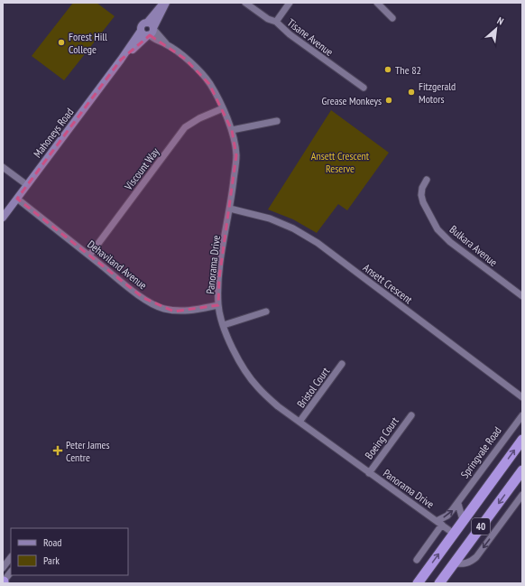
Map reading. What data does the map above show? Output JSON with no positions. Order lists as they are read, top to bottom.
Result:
{
  "streets": {
    "highway": ["40"],
    "main road": ["Mahoneys Road"],
    "street": [
      "Tisane Avenue",
      "Viscount Way",
      "Bulkara Avenue",
      "Dehaviland Avenue",
      "Panorama Drive",
      "Ansett Crescent",
      "Bristol Court",
      "Boeing Court",
      "Springvale Road"
    ]
  },
  "crossings": [
    ["Mahoneys Road", "Dehaviland Avenue"],
    ["Mahoneys Road", "Panorama Drive"],
    ["Viscount Way", "Dehaviland Avenue"],
    ["Viscount Way", "Panorama Drive"],
    ["Dehaviland Avenue", "Panorama Drive"],
    ["Panorama Drive", "Ansett Crescent"],
    ["Panorama Drive", "Bristol Court"],
    ["Panorama Drive", "Boeing Court"],
    ["Panorama Drive", "Springvale Road"],
    ["Panorama Drive", "40"]
  ],
  "parks": ["Ansett Crescent Reserve"],
  "places": {
    "other": [
      "Forest Hill College",
      "The 82",
      "Fitzgerald Motors",
      "Grease Monkeys"
    ],
    "health": ["Peter James Centre"]
  },
  "legend": ["Road", "Park"],
  "north": "top right"
}
